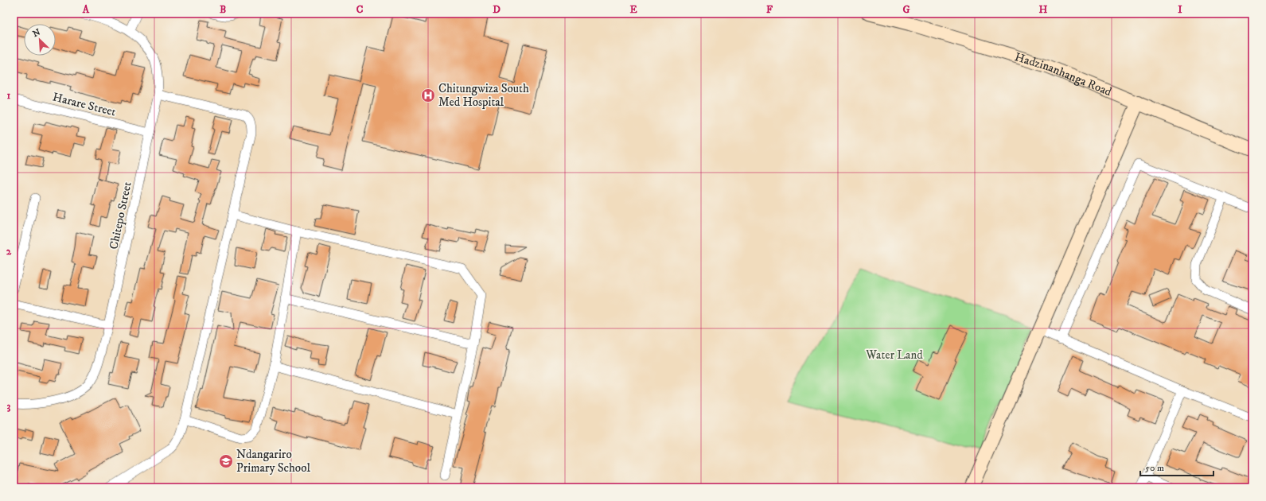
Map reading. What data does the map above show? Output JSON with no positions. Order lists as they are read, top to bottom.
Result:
{
  "streets": {
    "street": ["Hadzinanhanga Road", "Harare Street", "Chitepo Street"]
  },
  "crossings": [
    ["Harare Street", "Chitepo Street"]
  ],
  "parks": ["Water Land"],
  "places": {
    "hospital": ["Chitungwiza South Med Hospital"],
    "school or university": ["Ndangariro Primary School"]
  },
  "scale_bar": "50 m",
  "north": "top left",
  "grid": {
    "columns": [
      "A",
      "B",
      "C",
      "D",
      "E",
      "F",
      "G",
      "H",
      "I"
    ],
    "rows": ["1", "2", "3"]
  }
}
